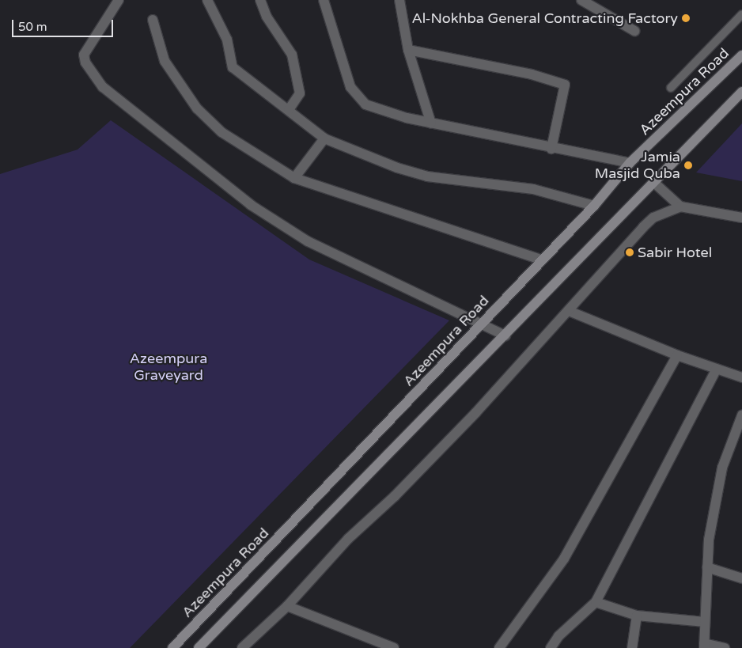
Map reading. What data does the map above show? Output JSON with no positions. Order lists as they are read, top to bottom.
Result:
{
  "streets": {
    "main road": ["Azeempura Road"]
  },
  "parks": ["Azeempura Graveyard"],
  "places": ["Al-Nokhba General Contracting Factory", "Jamia Masjid Quba", "Sabir Hotel"],
  "scale_bar": "50 m"
}
